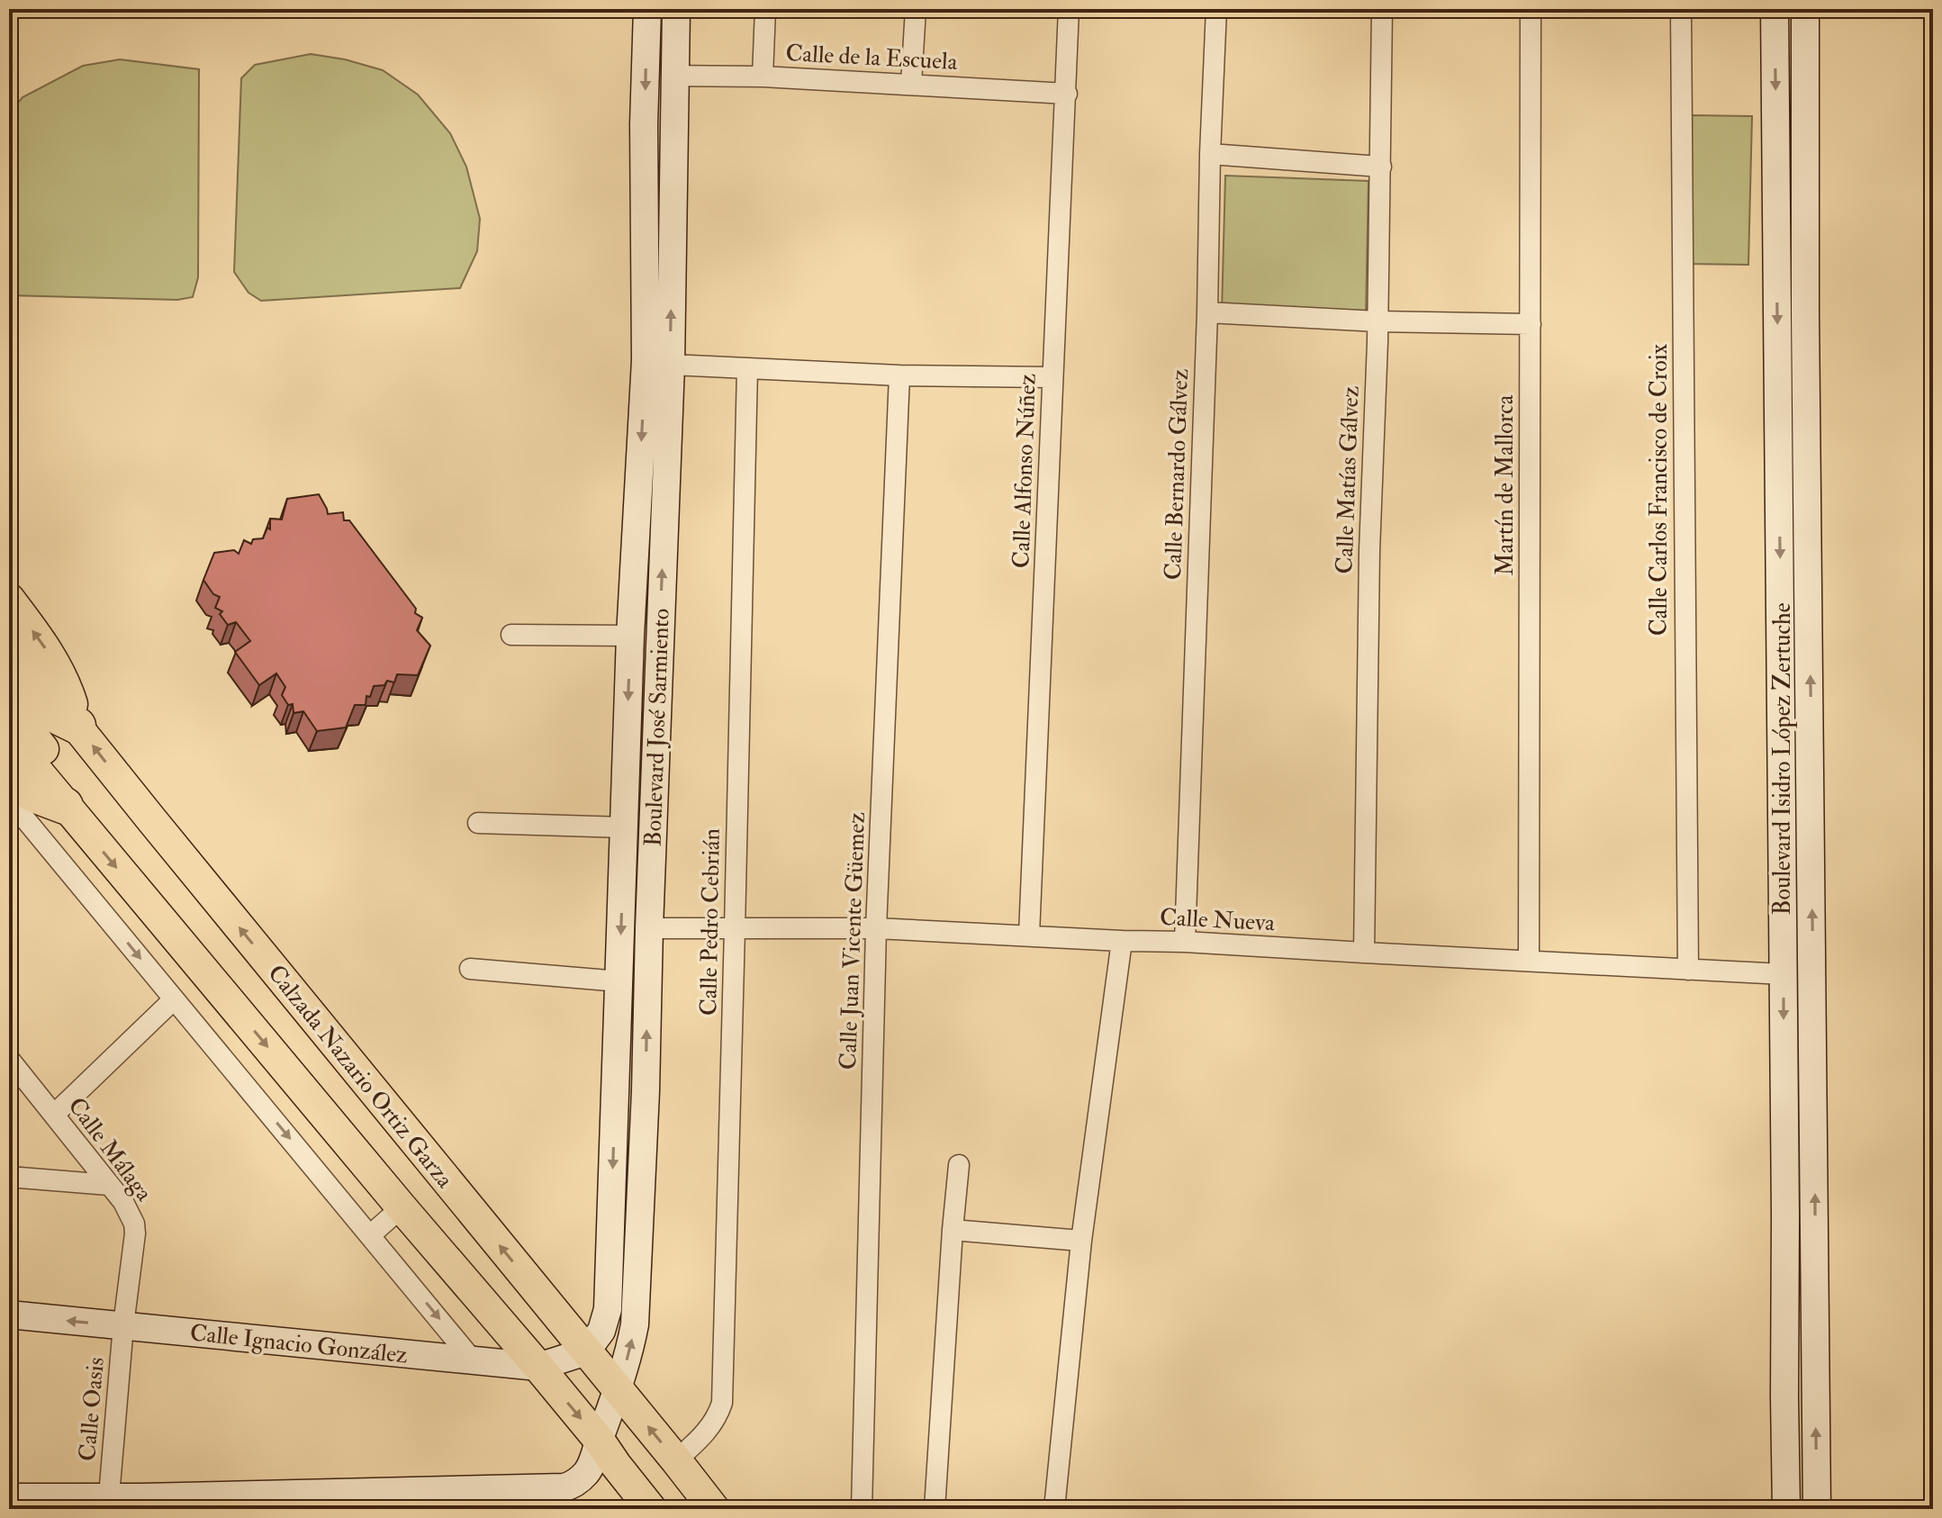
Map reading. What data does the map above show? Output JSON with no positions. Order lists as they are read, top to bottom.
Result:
{
  "streets": {
    "main road": ["Calzada Nazario Ortiz Garza"],
    "street": [
      "Calle de la Escuela",
      "Calle Alfonso Núñez",
      "Calle Bernardo Gálvez",
      "Calle Matías Gálvez",
      "Martín de Mallorca",
      "Calle Carlos Francisco de Croix",
      "Boulevard José Sarmiento",
      "Boulevard Isidro López Zertuche",
      "Calle Nueva",
      "Calle Pedro Cebrián",
      "Calle Juan Vicente Güemez",
      "Calle Málaga",
      "Calle Ignacio González",
      "Calle Oasis"
    ]
  },
  "crossings": [
    ["Calle de la Escuela", "Calle Alfonso Núñez"],
    ["Calle de la Escuela", "Boulevard José Sarmiento"],
    ["Calle Alfonso Núñez", "Calle Nueva"],
    ["Calle Bernardo Gálvez", "Calle Nueva"],
    ["Calle Matías Gálvez", "Calle Nueva"],
    ["Martín de Mallorca", "Calle Nueva"],
    ["Calle Carlos Francisco de Croix", "Calle Nueva"],
    ["Boulevard José Sarmiento", "Calle Nueva"],
    ["Boulevard José Sarmiento", "Calzada Nazario Ortiz Garza"],
    ["Boulevard José Sarmiento", "Calle Ignacio González"],
    ["Boulevard Isidro López Zertuche", "Calle Nueva"],
    ["Calle Nueva", "Calle Pedro Cebrián"],
    ["Calle Nueva", "Calle Juan Vicente Güemez"],
    ["Calle Pedro Cebrián", "Calzada Nazario Ortiz Garza"],
    ["Calzada Nazario Ortiz Garza", "Calle Ignacio González"],
    ["Calle Málaga", "Calle Ignacio González"],
    ["Calle Málaga", "Calle Oasis"],
    ["Calle Ignacio González", "Calle Oasis"]
  ]
}
